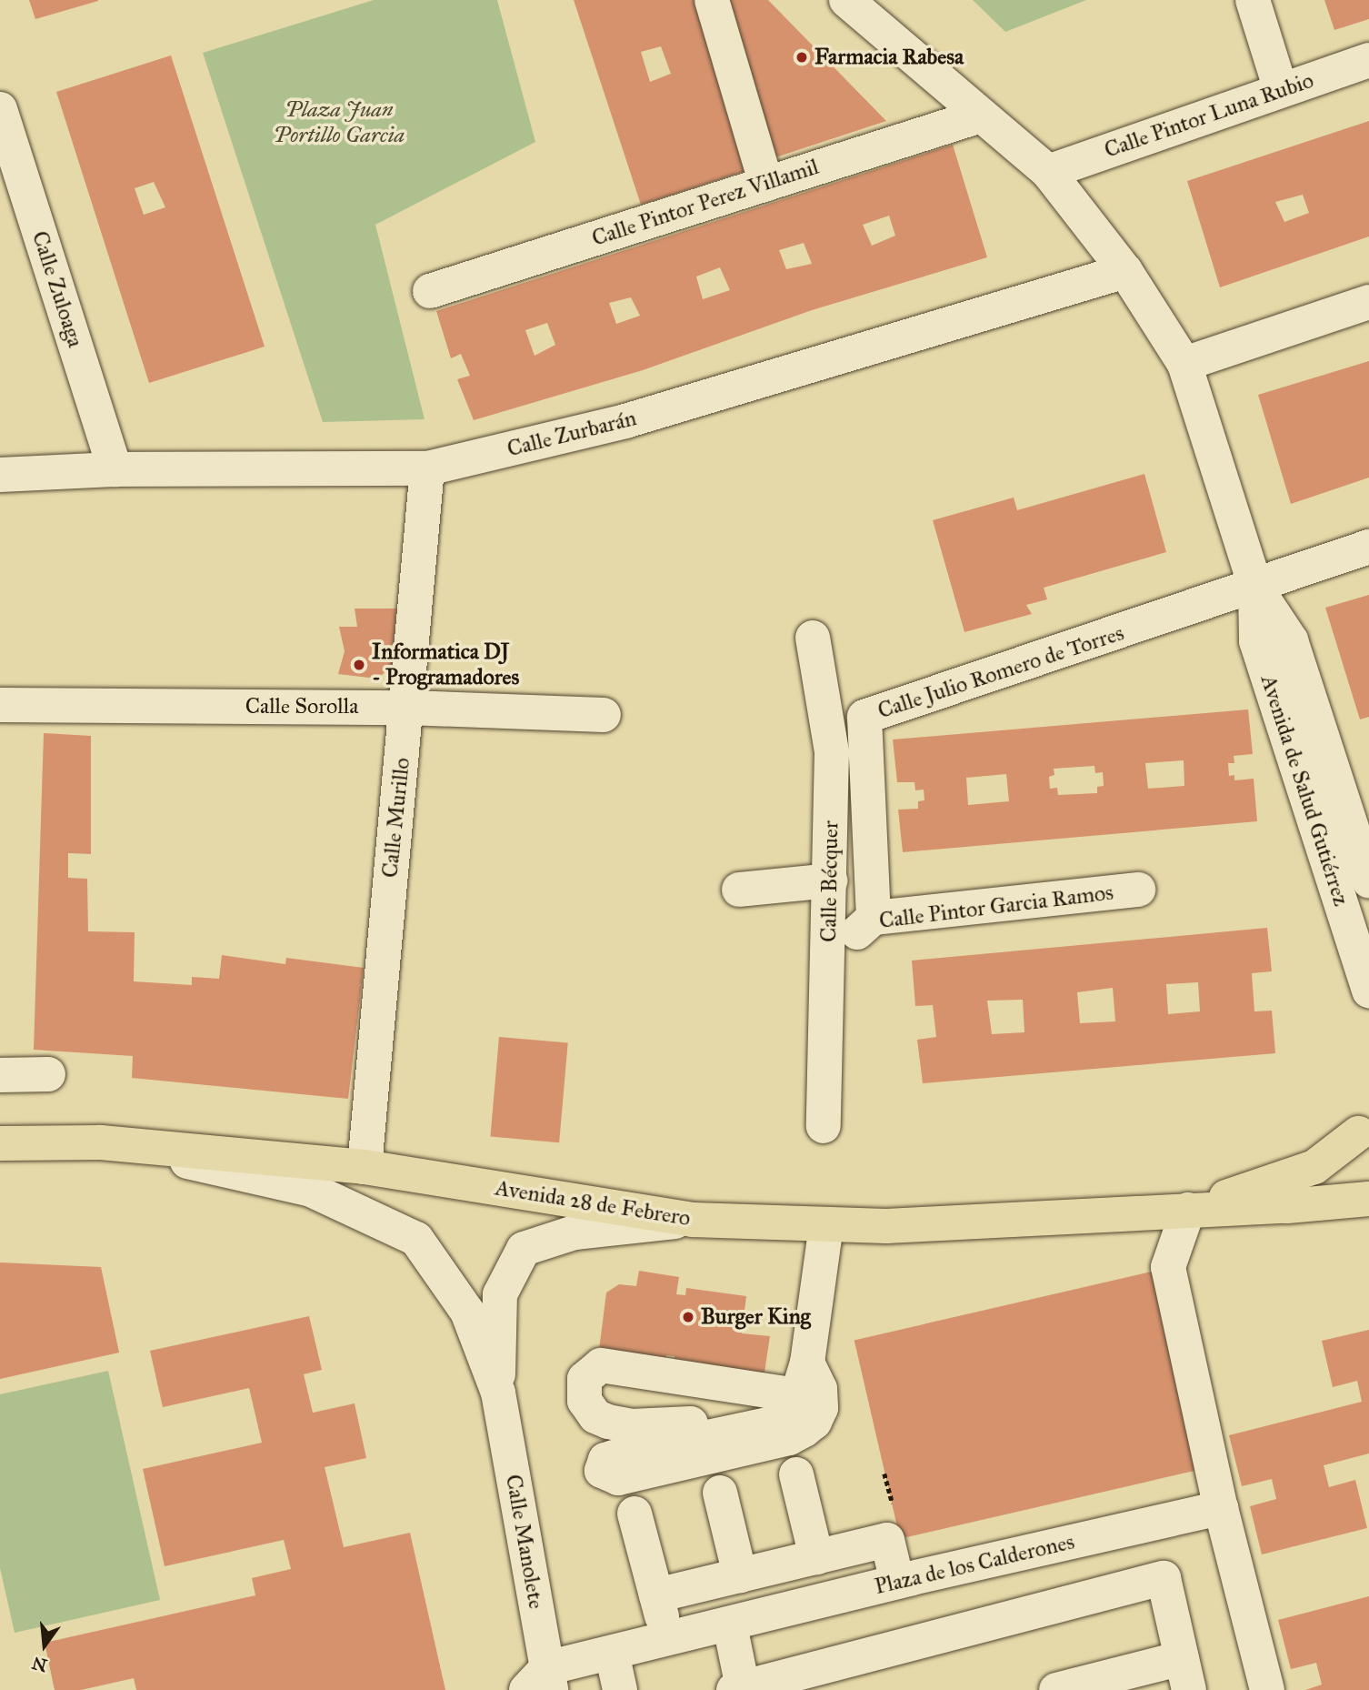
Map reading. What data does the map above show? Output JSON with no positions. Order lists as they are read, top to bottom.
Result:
{
  "streets": {
    "main road": ["Avenida 28 de Febrero"],
    "street": [
      "Calle Pintor Luna Rubio",
      "Calle Pintor Perez Villamil",
      "Calle Zuloaga",
      "Calle Zurbarán",
      "Calle Julio Romero de Torres",
      "Calle Sorolla",
      "Avenida de Salud Gutiérrez",
      "Calle Murillo",
      "Calle Bécquer",
      "Calle Pintor Garcia Ramos",
      "Calle Manolete",
      "Plaza de los Calderones"
    ]
  },
  "crossings": [
    ["Calle Pintor Luna Rubio", "Avenida de Salud Gutiérrez"],
    ["Calle Pintor Perez Villamil", "Avenida de Salud Gutiérrez"],
    ["Calle Zuloaga", "Calle Zurbarán"],
    ["Calle Zurbarán", "Avenida de Salud Gutiérrez"],
    ["Calle Zurbarán", "Calle Murillo"],
    ["Calle Julio Romero de Torres", "Avenida de Salud Gutiérrez"],
    ["Calle Julio Romero de Torres", "Calle Pintor Garcia Ramos"],
    ["Calle Sorolla", "Calle Murillo"],
    ["Calle Murillo", "Avenida 28 de Febrero"],
    ["Calle Bécquer", "Calle Pintor Garcia Ramos"],
    ["Calle Manolete", "Plaza de los Calderones"]
  ],
  "parks": ["Plaza Juan Portillo Garcia"],
  "places": ["Farmacia Rabesa", "Informatica DJ - Programadores", "Burger King"],
  "north": "bottom"
}
